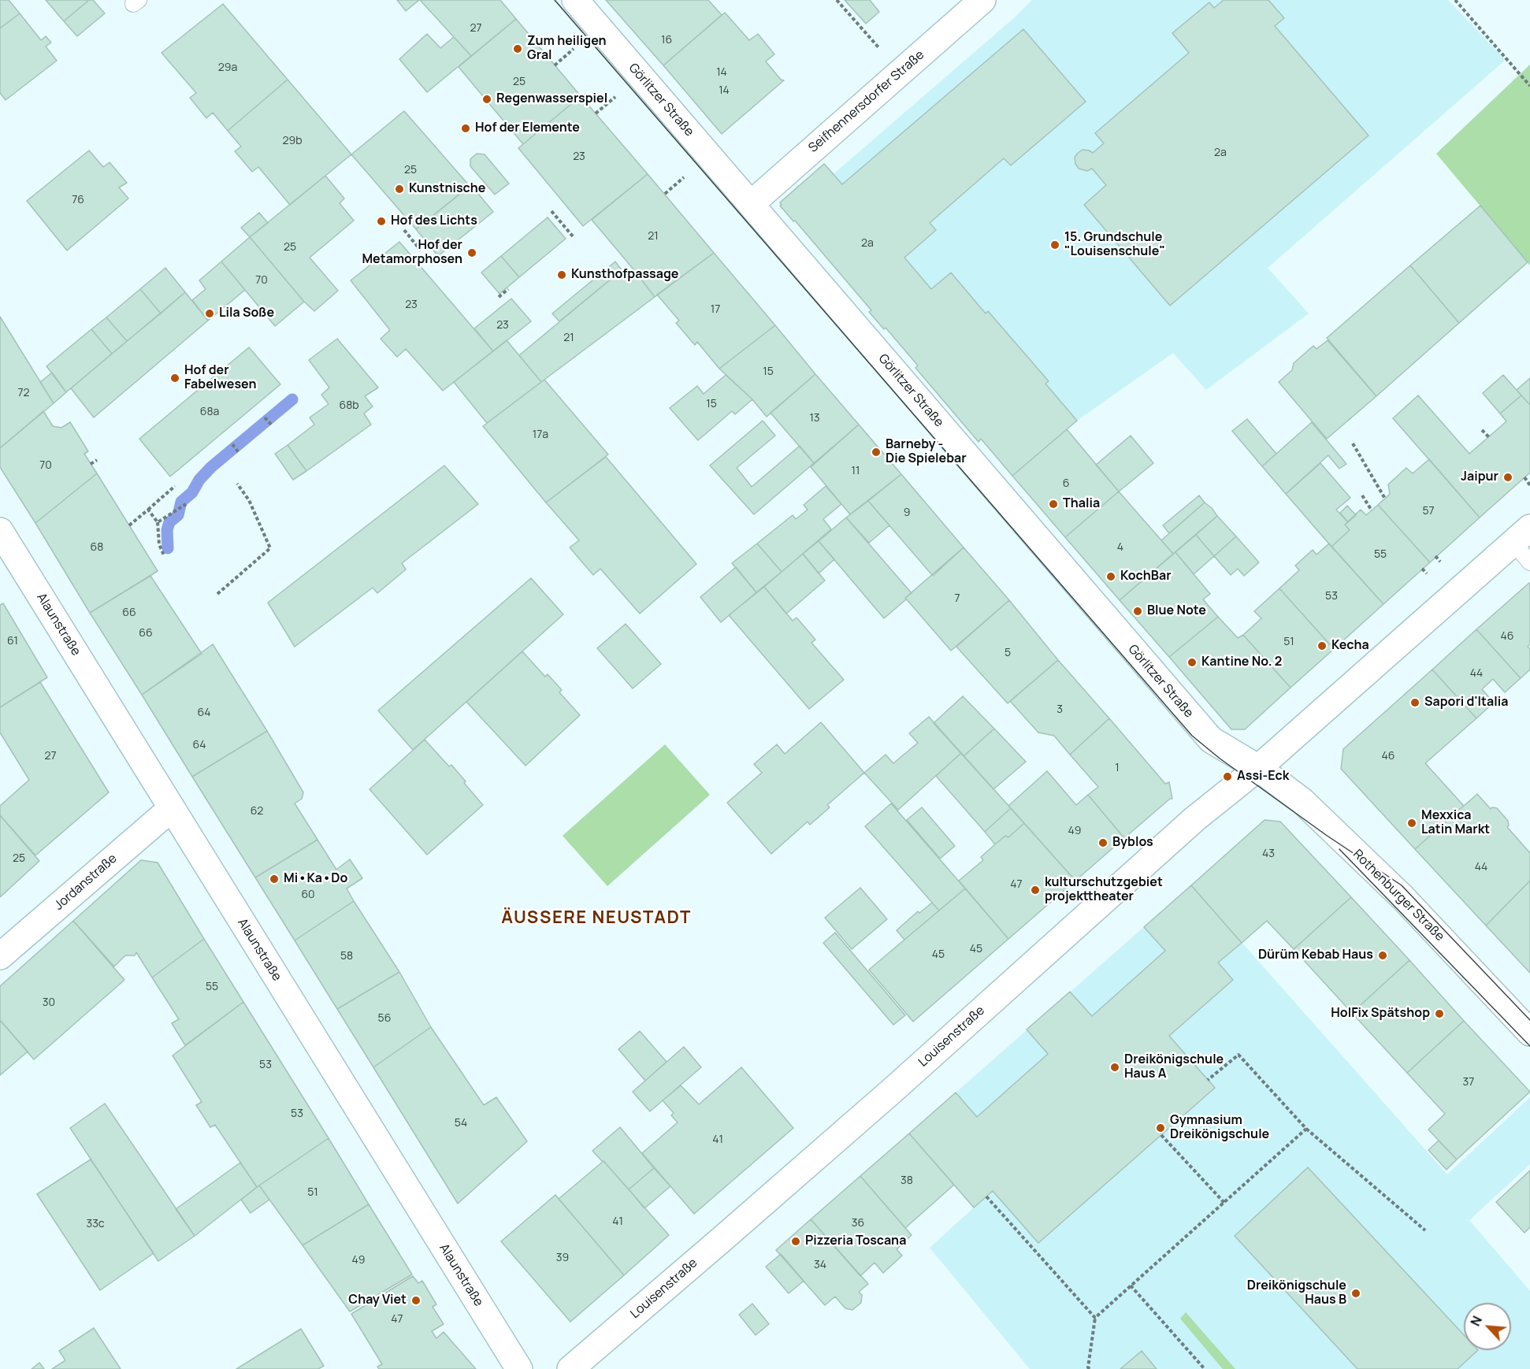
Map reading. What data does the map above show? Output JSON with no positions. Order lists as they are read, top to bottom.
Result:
{
  "streets": {
    "street": [
      "Görlitzer Straße",
      "Seifhennersdorfer Straße",
      "Alaunstraße",
      "Jordanstraße",
      "Rothenburger Straße",
      "Louisenstraße"
    ]
  },
  "crossings": [
    ["Görlitzer Straße", "Seifhennersdorfer Straße"],
    ["Görlitzer Straße", "Rothenburger Straße"],
    ["Görlitzer Straße", "Louisenstraße"],
    ["Alaunstraße", "Jordanstraße"],
    ["Rothenburger Straße", "Louisenstraße"]
  ],
  "districts": ["ÄUSSERE NEUSTADT"],
  "places": [
    "Zum heiligen Gral",
    "Regenwasserspiel",
    "Hof der Elemente",
    "Kunstnische",
    "Hof des Lichts",
    "15. Grundschule \"Louisenschule\"",
    "Hof der Metamorphosen",
    "Kunsthofpassage",
    "Lila Soße",
    "Hof der Fabelwesen",
    "Barneby - Die Spielebar",
    "Jaipur",
    "Thalia",
    "KochBar",
    "Blue Note",
    "Kecha",
    "Kantine No. 2",
    "Sapori d'Italia",
    "Assi-Eck",
    "Mexxica Latin Markt",
    "Byblos",
    "Mi•Ka•Do",
    "kulturschutzgebiet projekttheater",
    "Dürüm Kebab Haus",
    "HolFix Spätshop",
    "Dreikönigschule Haus A",
    "Gymnasium Dreikönigschule",
    "Pizzeria Toscana",
    "Dreikönigschule Haus B",
    "Chay Viet"
  ],
  "house_numbers": [
    "27",
    "16",
    "29a",
    "14",
    "25",
    "14",
    "29b",
    "2a",
    "23",
    "25",
    "76",
    "21",
    "2a",
    "25",
    "70",
    "23",
    "17",
    "23",
    "21",
    "15",
    "72",
    "15",
    "68b",
    "68a",
    "13",
    "17a",
    "70",
    "11",
    "6",
    "57",
    "9",
    "68",
    "4",
    "55",
    "53",
    "7",
    "66",
    "66",
    "46",
    "61",
    "51",
    "5",
    "44",
    "3",
    "64",
    "64",
    "27",
    "46",
    "1",
    "62",
    "49",
    "43",
    "25",
    "44",
    "47",
    "60",
    "45",
    "45",
    "58",
    "55",
    "30",
    "56",
    "53",
    "37",
    "53",
    "54",
    "41",
    "38",
    "51",
    "41",
    "36",
    "33c",
    "39",
    "49",
    "34",
    "47"
  ],
  "north": "top left"
}
